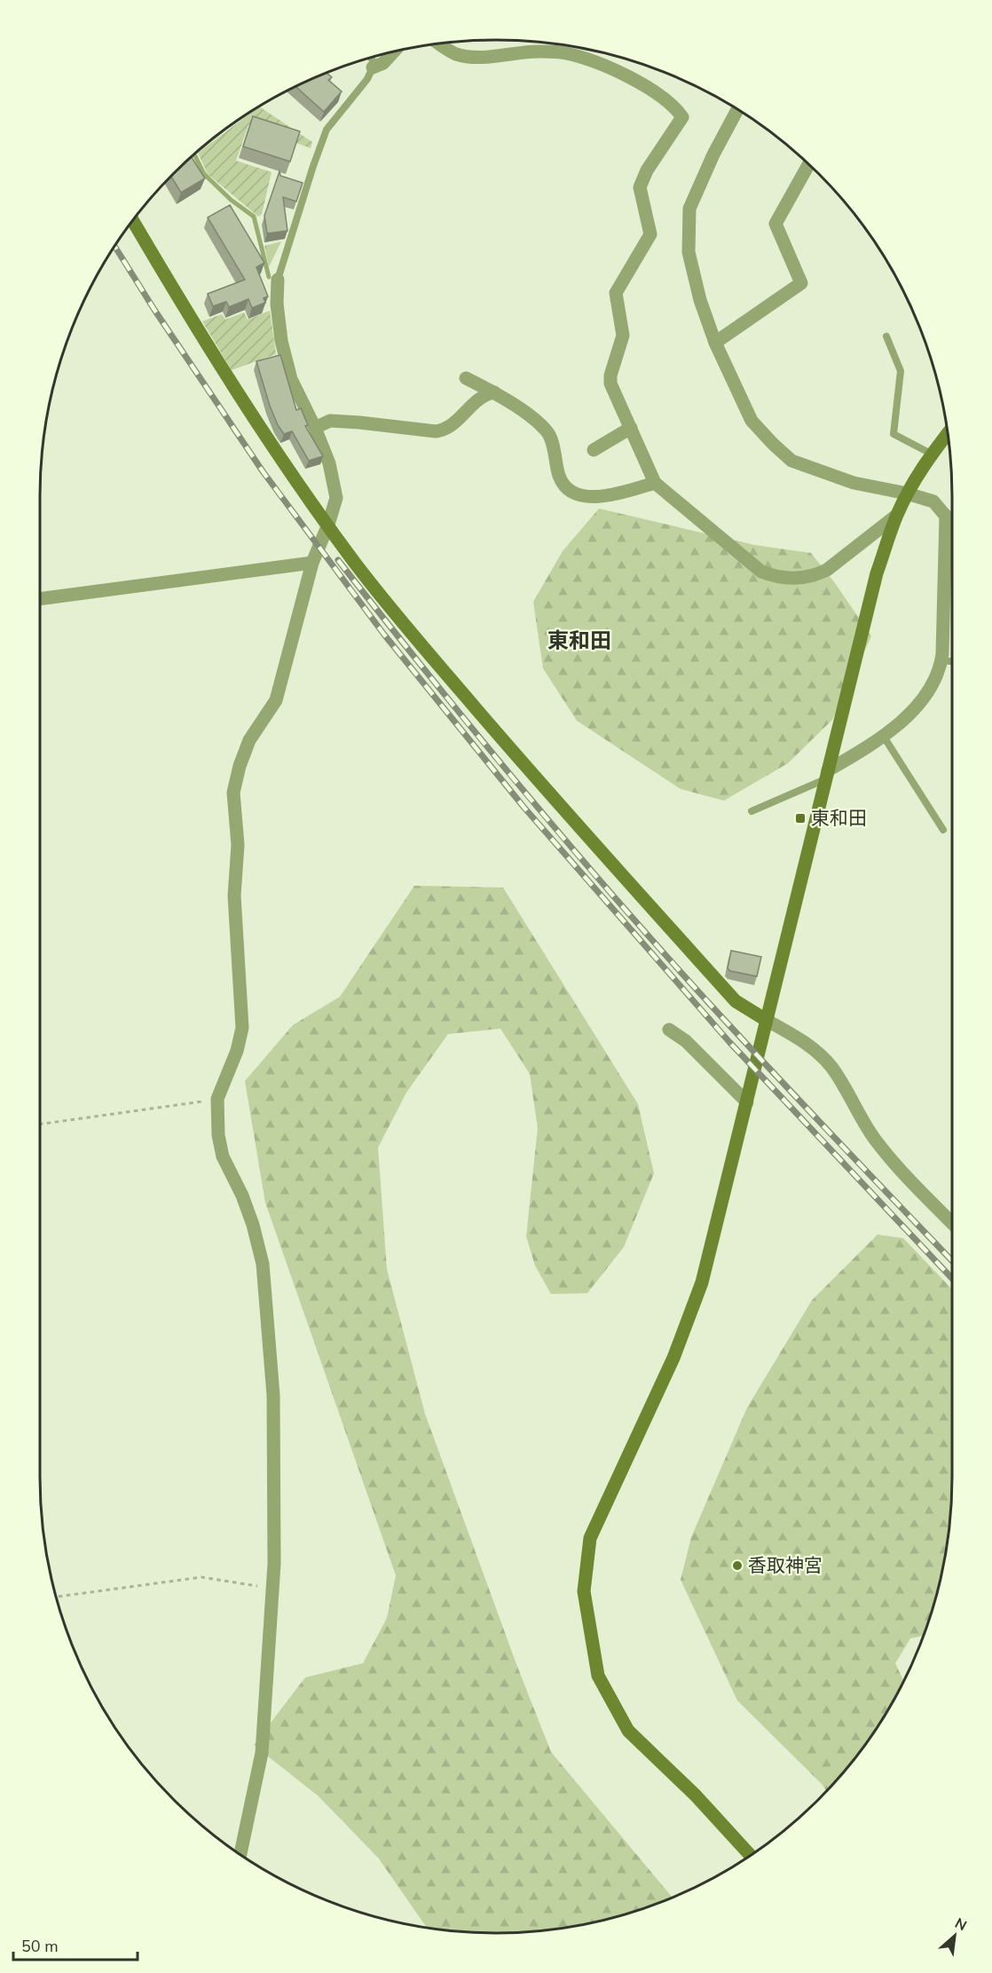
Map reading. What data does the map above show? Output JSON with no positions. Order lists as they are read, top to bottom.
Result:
{
  "districts": ["東和田"],
  "places": {
    "transit": ["東和田"],
    "other": ["香取神宮"]
  },
  "scale_bar": "50 m",
  "north": "top right"
}
